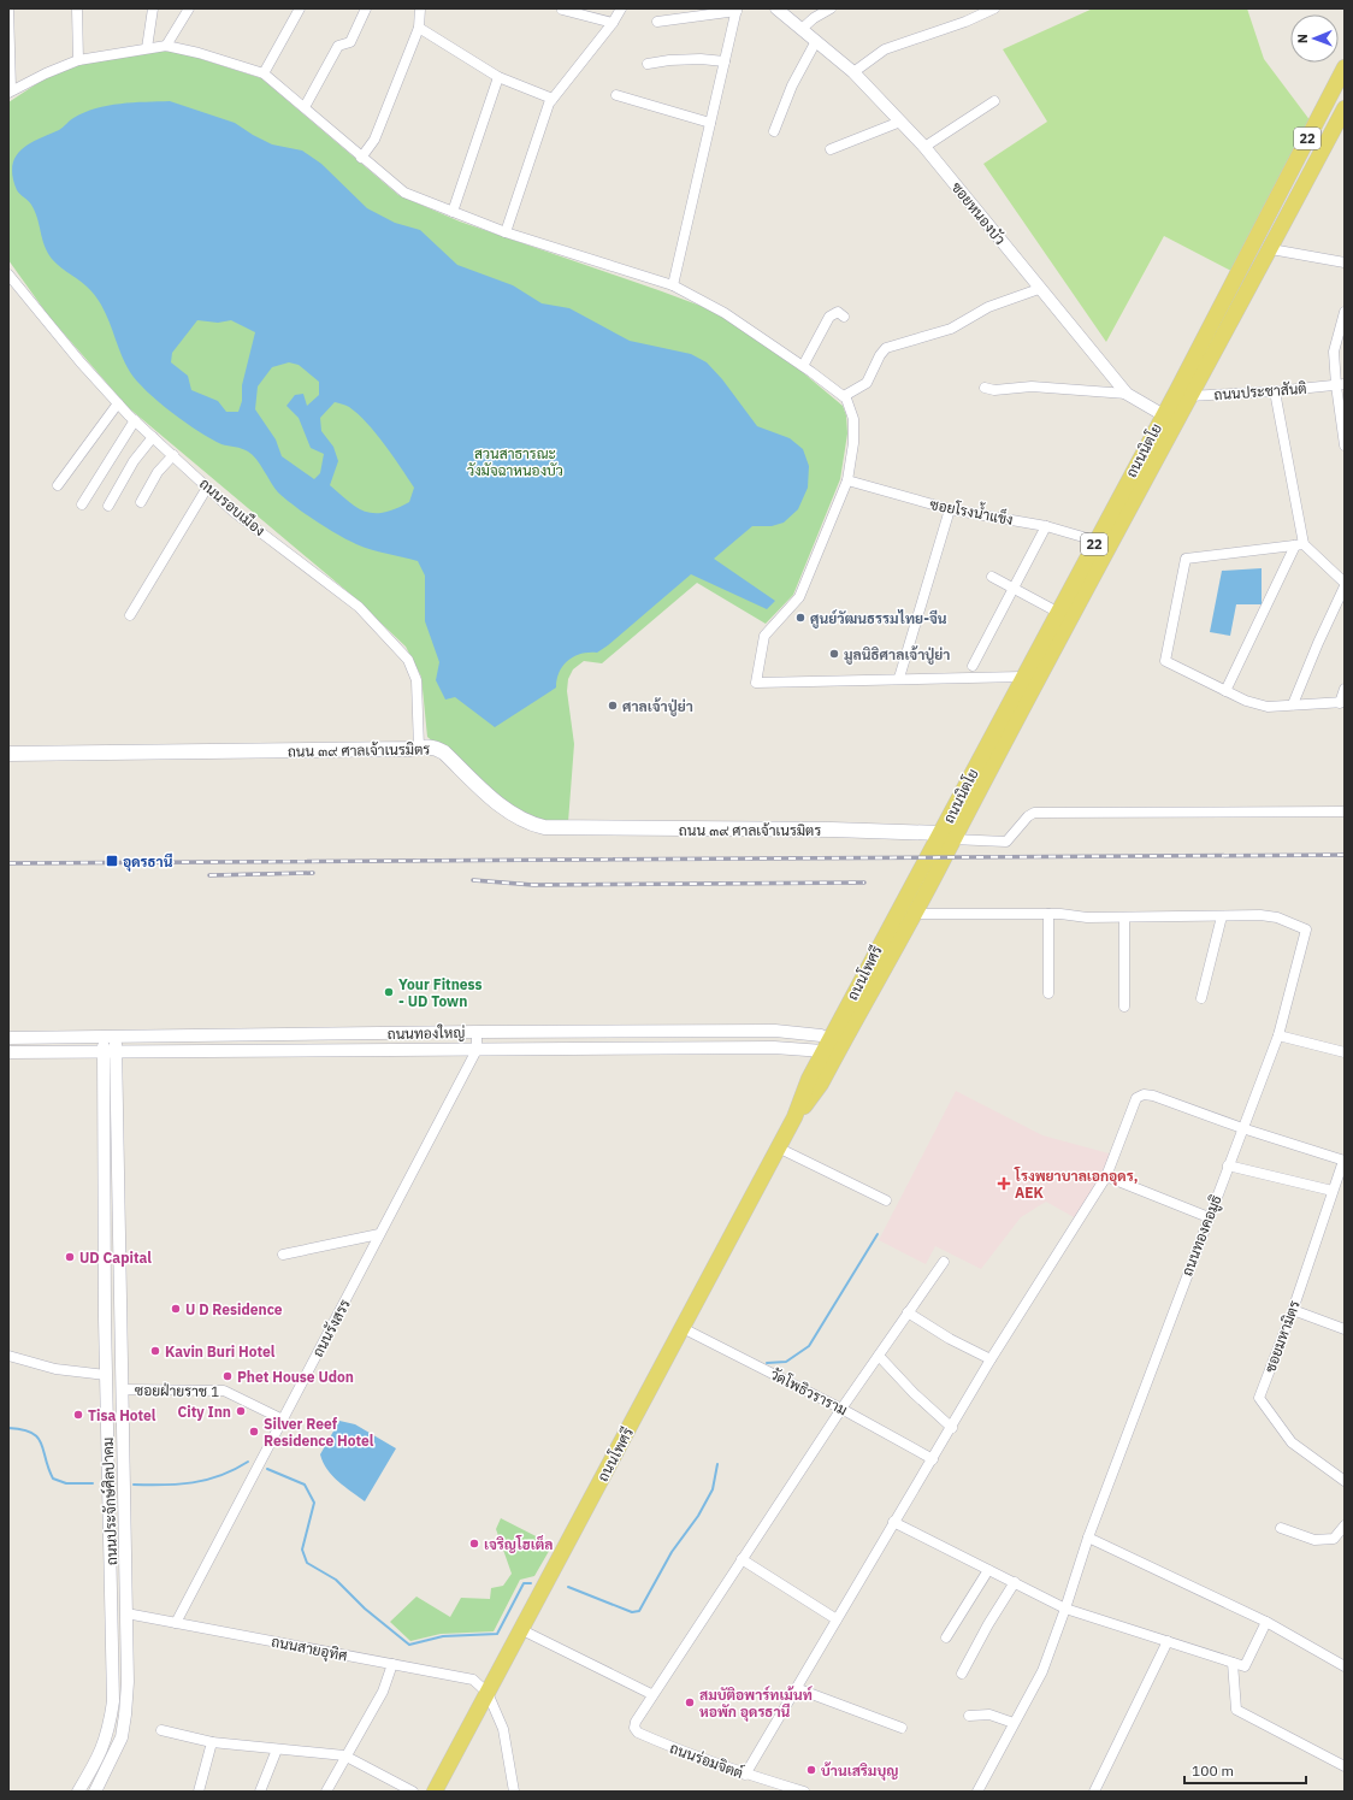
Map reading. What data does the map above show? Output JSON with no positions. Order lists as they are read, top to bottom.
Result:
{
  "streets": {
    "main road": [
      "22",
      "ถนนนิตโย",
      "ถนน ๓๙ ศาลเจ้าเนรมิตร",
      "ถนนโพศรี"
    ],
    "street": [
      "ซอยหนองบัว",
      "ถนนประชาสันติ",
      "ถนนรอบเมือง",
      "ซอยโรงน้ำแข็ง",
      "ถนนทองใหญ่",
      "ถนนทองคอมูธิ",
      "ถนนรังสรร",
      "ซอยมหามิตร",
      "ซอยฝ่ายราช 1",
      "วัดโพธิวราราม",
      "ถนนประจักษ์ศิลปาคม",
      "ถนนสายอุทิศ",
      "ถนนร่อมจิตต์"
    ]
  },
  "crossings": [
    ["ซอยหนองบัว", "ถนนนิตโย"],
    ["ถนนประชาสันติ", "ถนนนิตโย"],
    ["ถนนนิตโย", "ซอยโรงน้ำแข็ง"],
    ["ถนนนิตโย", "ถนน ๓๙ ศาลเจ้าเนรมิตร"],
    ["ถนนนิตโย", "ถนนโพศรี"],
    ["ถนนรอบเมือง", "ถนน ๓๙ ศาลเจ้าเนรมิตร"],
    ["ถนน ๓๙ ศาลเจ้าเนรมิตร", "ถนนโพศรี"],
    ["ถนนโพศรี", "ถนนทองใหญ่"],
    ["ถนนโพศรี", "วัดโพธิวราราม"],
    ["ถนนโพศรี", "ถนนสายอุทิศ"],
    ["ถนนทองใหญ่", "ถนนรังสรร"],
    ["ถนนทองใหญ่", "ถนนประจักษ์ศิลปาคม"],
    ["ถนนรังสรร", "ซอยฝ่ายราช 1"],
    ["ถนนรังสรร", "ถนนสายอุทิศ"],
    ["ซอยฝ่ายราช 1", "ถนนประจักษ์ศิลปาคม"],
    ["ถนนประจักษ์ศิลปาคม", "ถนนสายอุทิศ"]
  ],
  "parks": ["สวนสาธารณะ วังมัจฉาหนองบัว"],
  "places": {
    "other": [
      "ศูนย์วัฒนธรรมไทย-จีน",
      "มูลนิธิศาลเจ้าปู่ย่า",
      "ศาลเจ้าปู่ย่า",
      "Your Fitness - UD Town",
      "UD Capital",
      "U D Residence",
      "Kavin Buri Hotel",
      "Phet House Udon",
      "City Inn",
      "Tisa Hotel",
      "Silver Reef Residence Hotel",
      "เจริญโฮเต็ล",
      "สมบัติอพาร์ทเม้นท์ หอพัก อุดรธานี",
      "บ้านเสริมบุญ"
    ],
    "transit": ["อุดรธานี"],
    "health": ["โรงพยาบาลเอกอุดร, AEK"]
  },
  "scale_bar": "100 m",
  "north": "left"
}
